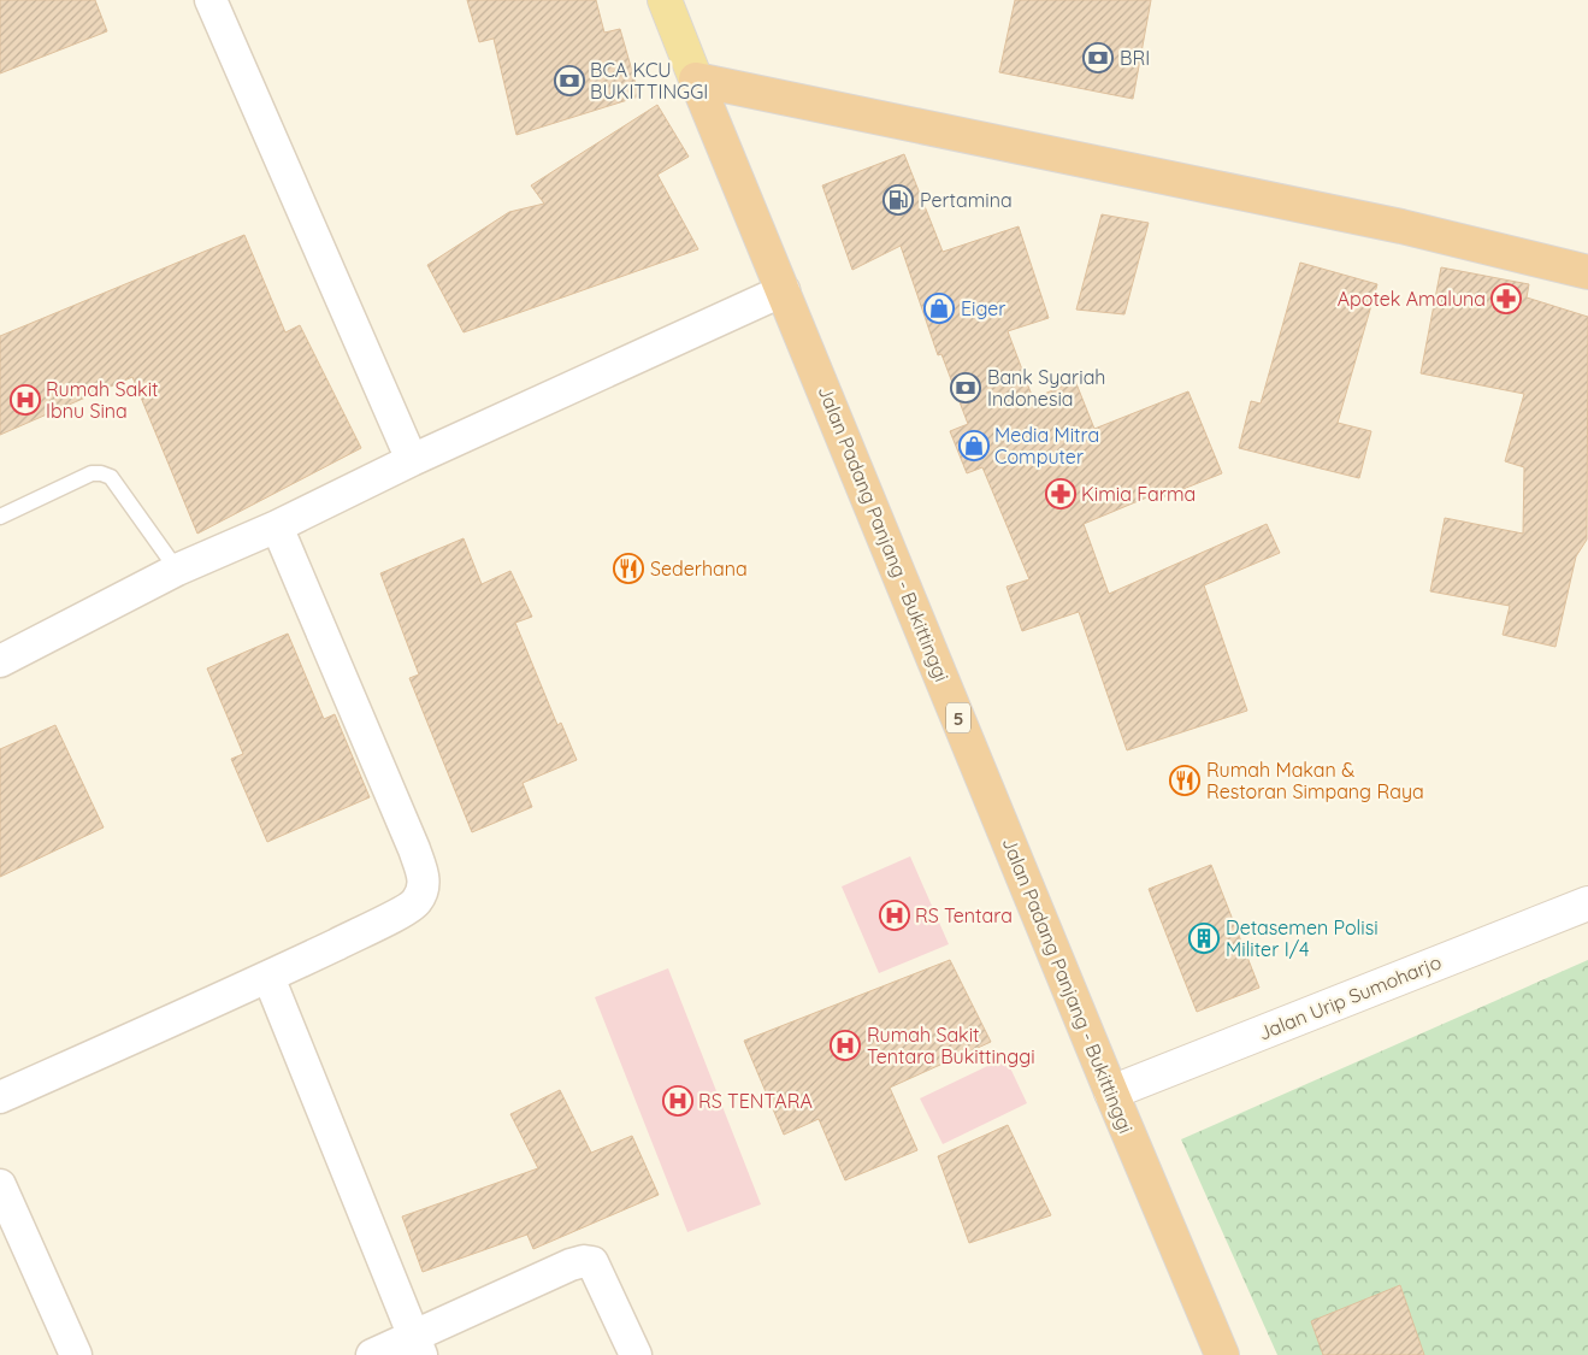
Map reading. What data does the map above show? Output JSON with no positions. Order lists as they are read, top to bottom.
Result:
{
  "streets": {
    "highway": ["Jalan Padang Panjang - Bukittinggi", "5"],
    "street": ["Jalan Urip Sumoharjo"]
  },
  "crossings": [
    ["Jalan Padang Panjang - Bukittinggi", "Jalan Urip Sumoharjo"]
  ],
  "places": {
    "bank": ["BRI", "BCA KCU BUKITTINGGI", "Bank Syariah Indonesia"],
    "fuel station": ["Pertamina"],
    "pharmacy": ["Apotek Amaluna", "Kimia Farma"],
    "shop": ["Eiger", "Media Mitra Computer"],
    "hospital": [
      "Rumah Sakit Ibnu Sina",
      "RS Tentara",
      "Rumah Sakit Tentara Bukittinggi",
      "RS TENTARA"
    ],
    "restaurant": ["Sederhana", "Rumah Makan & Restoran Simpang Raya"],
    "building": ["Detasemen Polisi Militer I/4"]
  }
}
